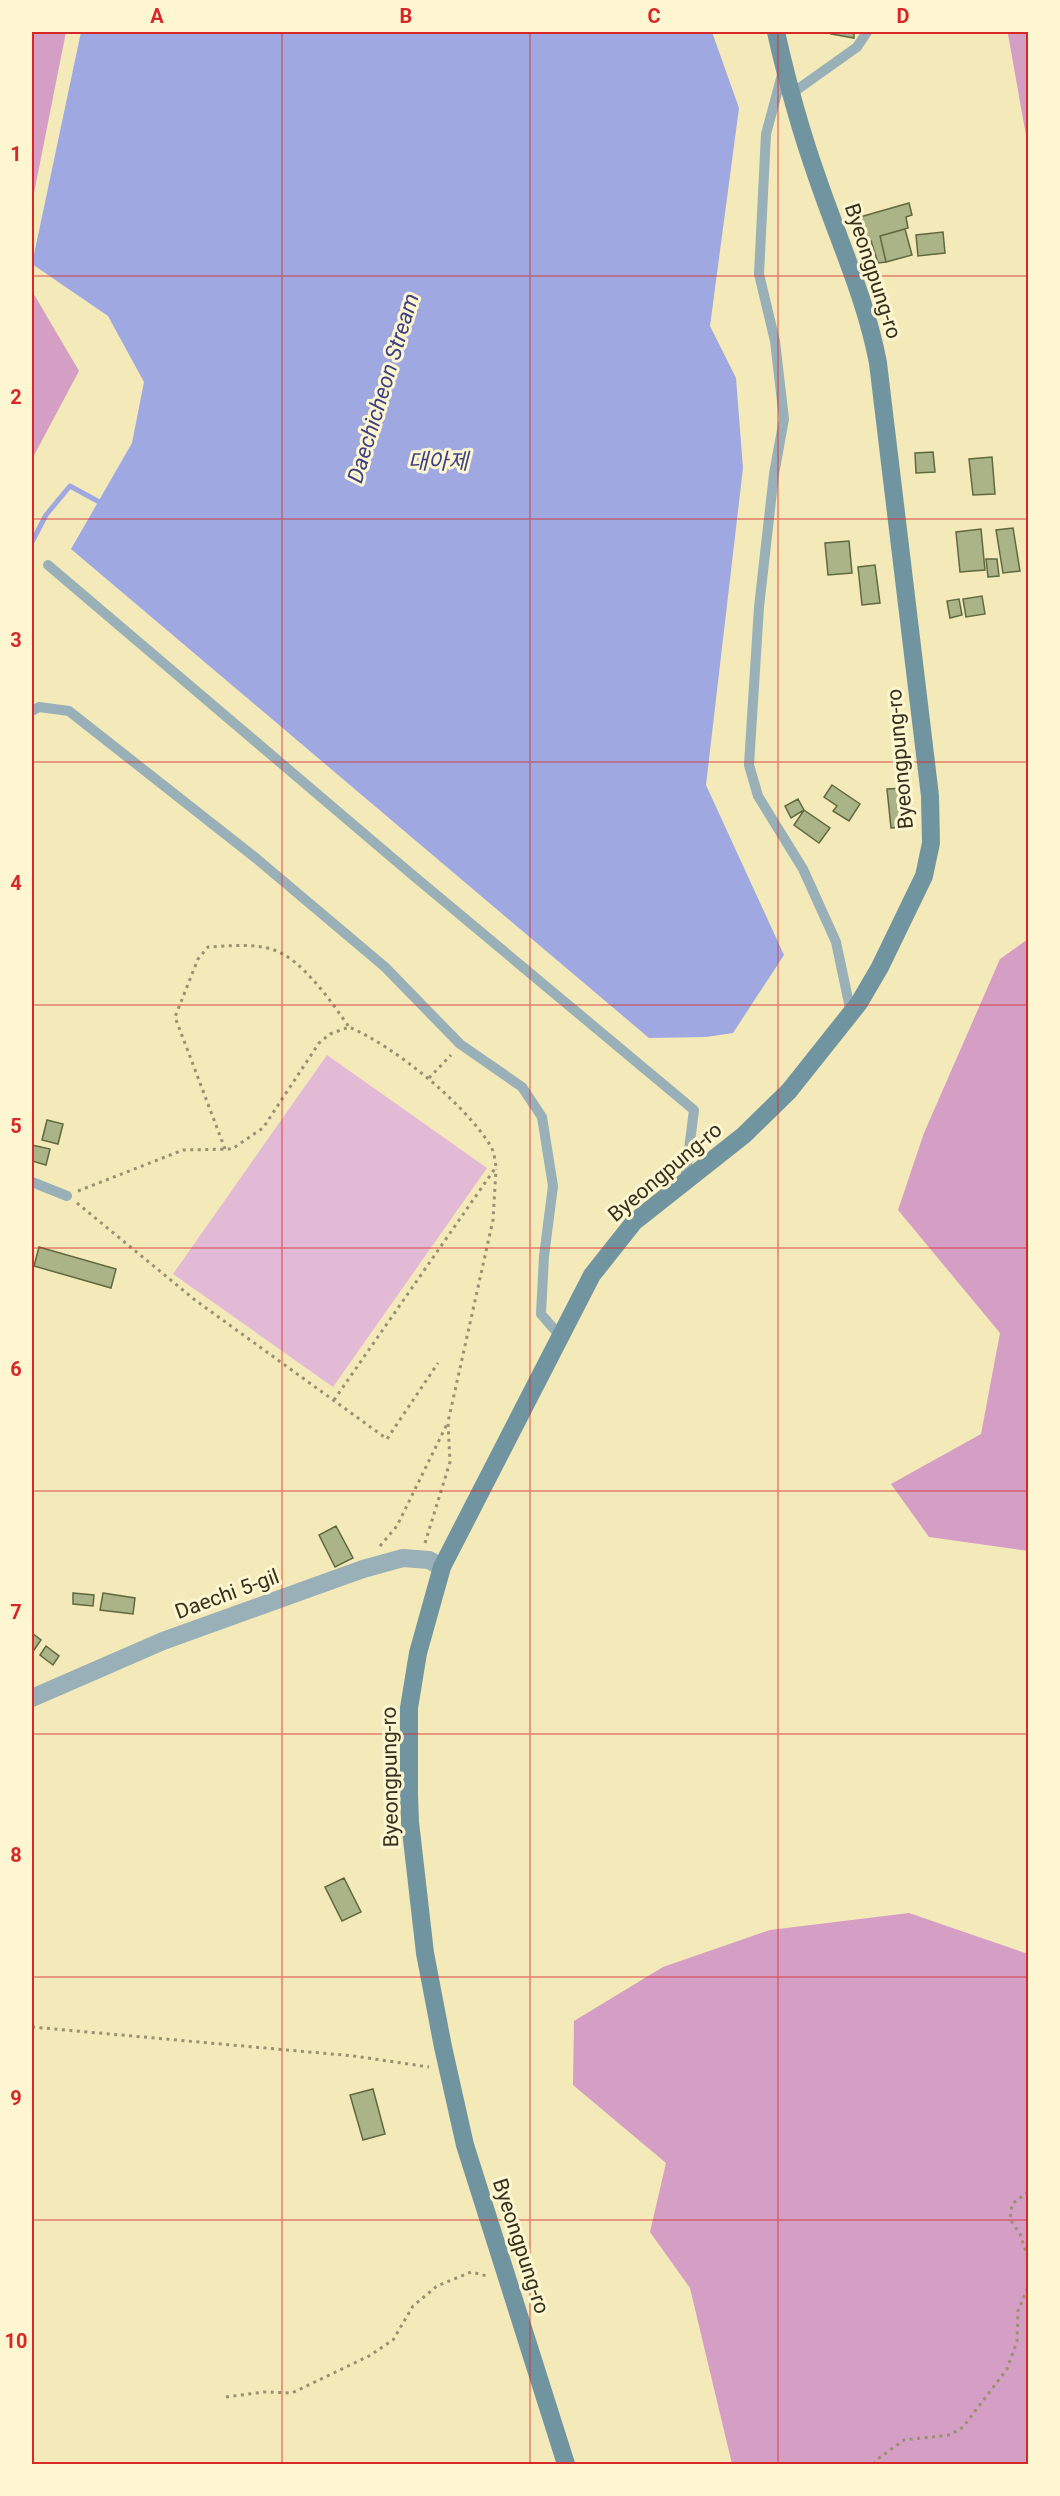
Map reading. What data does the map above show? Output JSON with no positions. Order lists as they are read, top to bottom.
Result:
{
  "streets": {
    "main road": ["Byeongpung-ro"],
    "street": ["Daechi 5-gil"]
  },
  "crossings": [
    ["Byeongpung-ro", "Daechi 5-gil"]
  ],
  "water": ["Daechicheon Stream", "대아제"],
  "grid": {
    "columns": [
      "A",
      "B",
      "C",
      "D"
    ],
    "rows": [
      "1",
      "2",
      "3",
      "4",
      "5",
      "6",
      "7",
      "8",
      "9",
      "10"
    ]
  }
}
